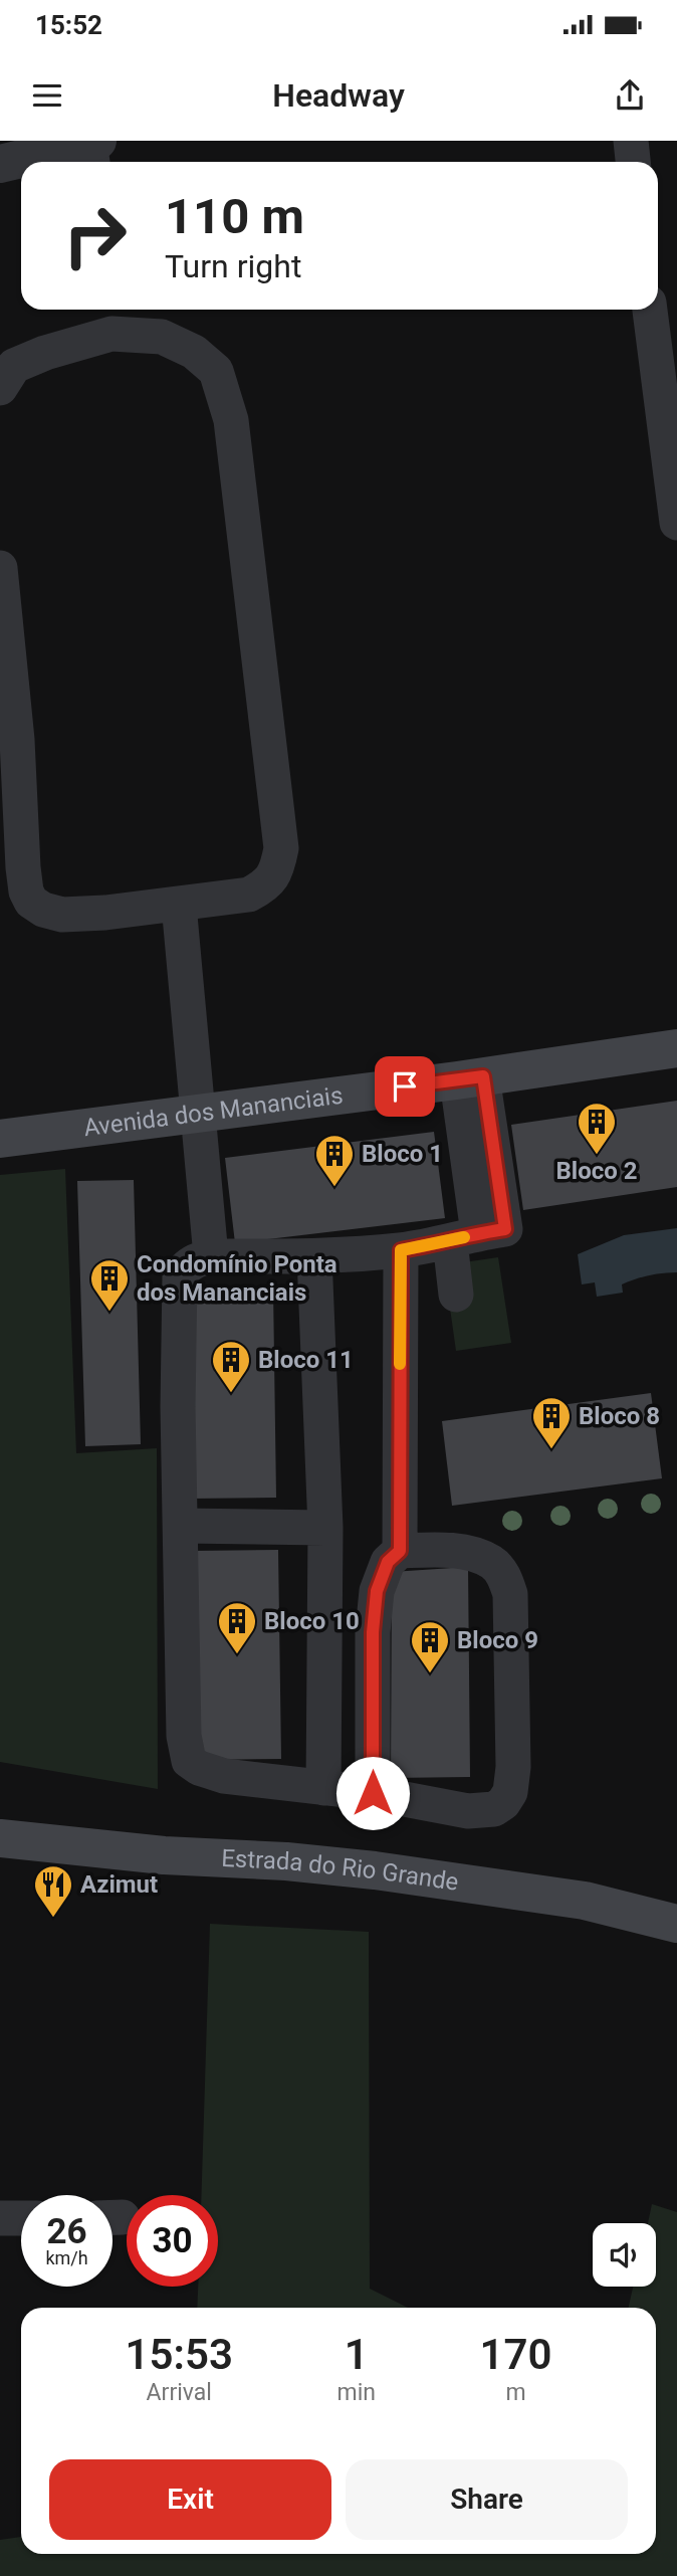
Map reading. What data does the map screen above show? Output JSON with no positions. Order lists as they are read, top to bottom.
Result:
{
  "streets": {
    "main road": ["Avenida dos Mananciais", "Estrada do Rio Grande"]
  },
  "places": {
    "building": [
      "Bloco 2",
      "Bloco 1",
      "Condomínio Ponta dos Mananciais",
      "Bloco 11",
      "Bloco 8",
      "Bloco 10",
      "Bloco 9"
    ],
    "restaurant": ["Azimut"]
  },
  "page": {
    "status": "15:52",
    "header": "Headway",
    "turn": ["110 m", "Turn right"],
    "speed": "26 km/h",
    "limit": "30",
    "eta": [
      "15:53",
      "Arrival",
      "1",
      "min",
      "170",
      "m"
    ],
    "buttons": ["Exit", "Share"]
  }
}
